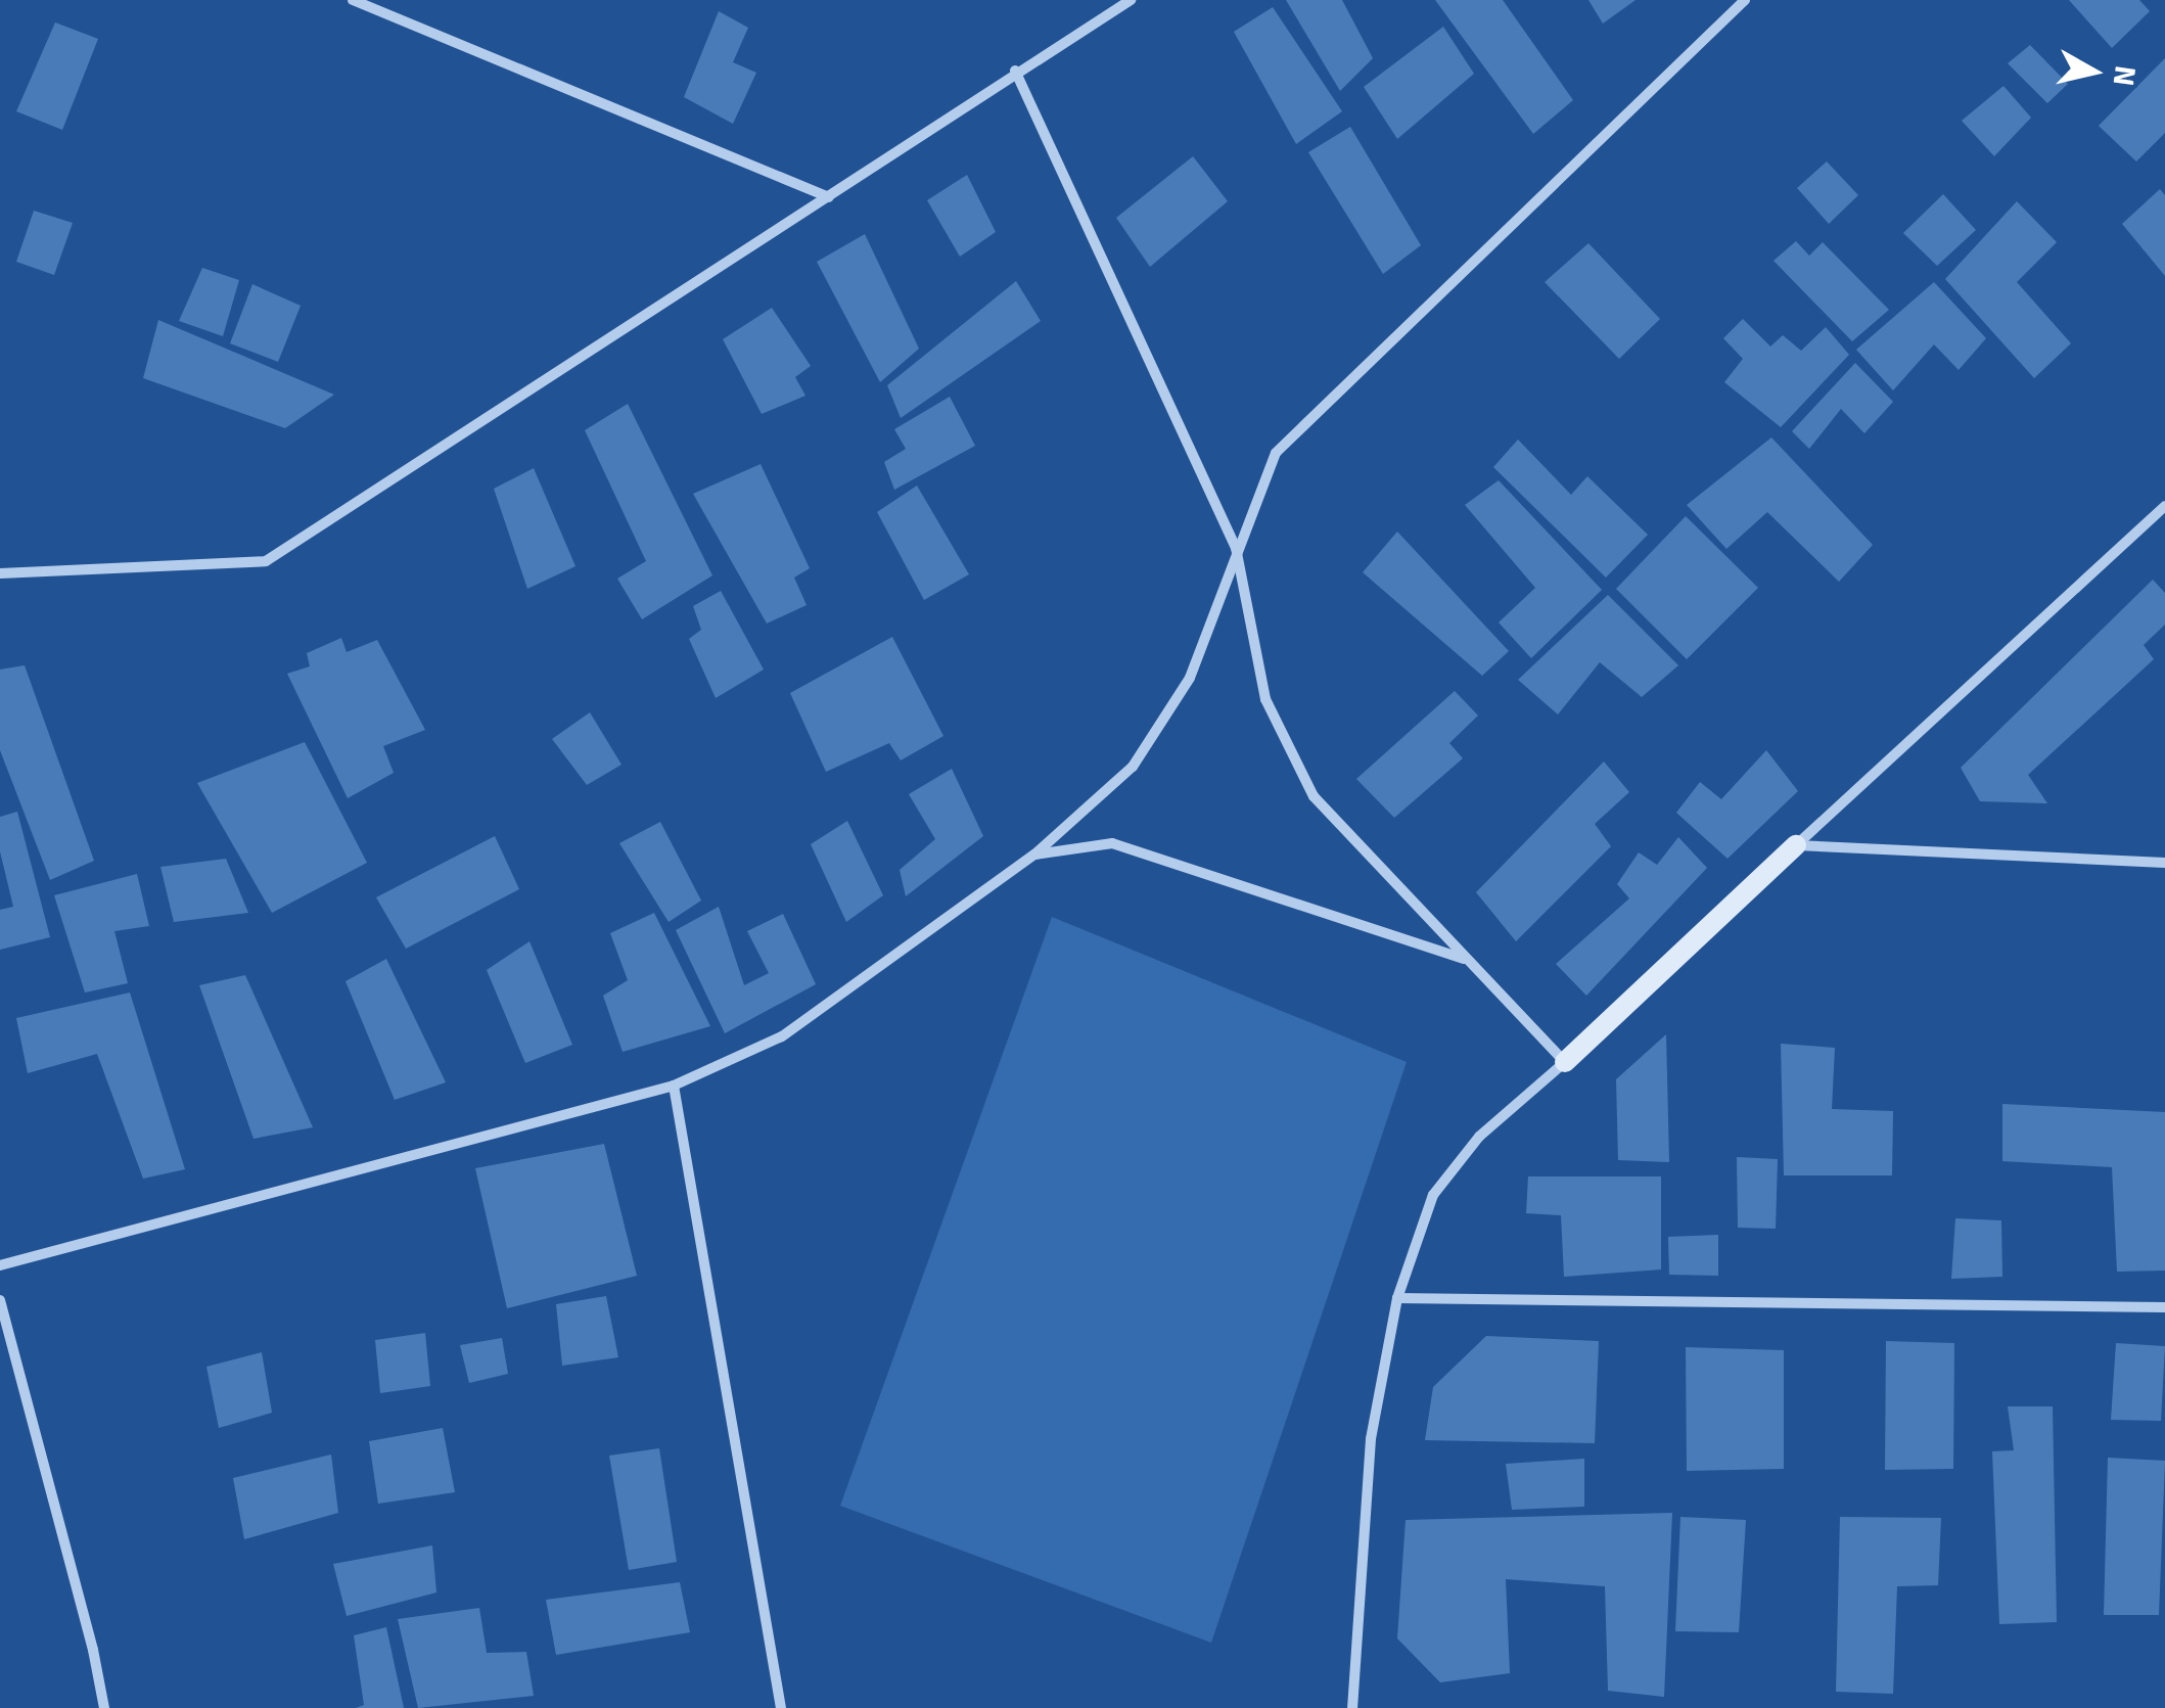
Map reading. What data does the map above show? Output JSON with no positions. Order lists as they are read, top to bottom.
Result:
{
  "north": "right"
}
